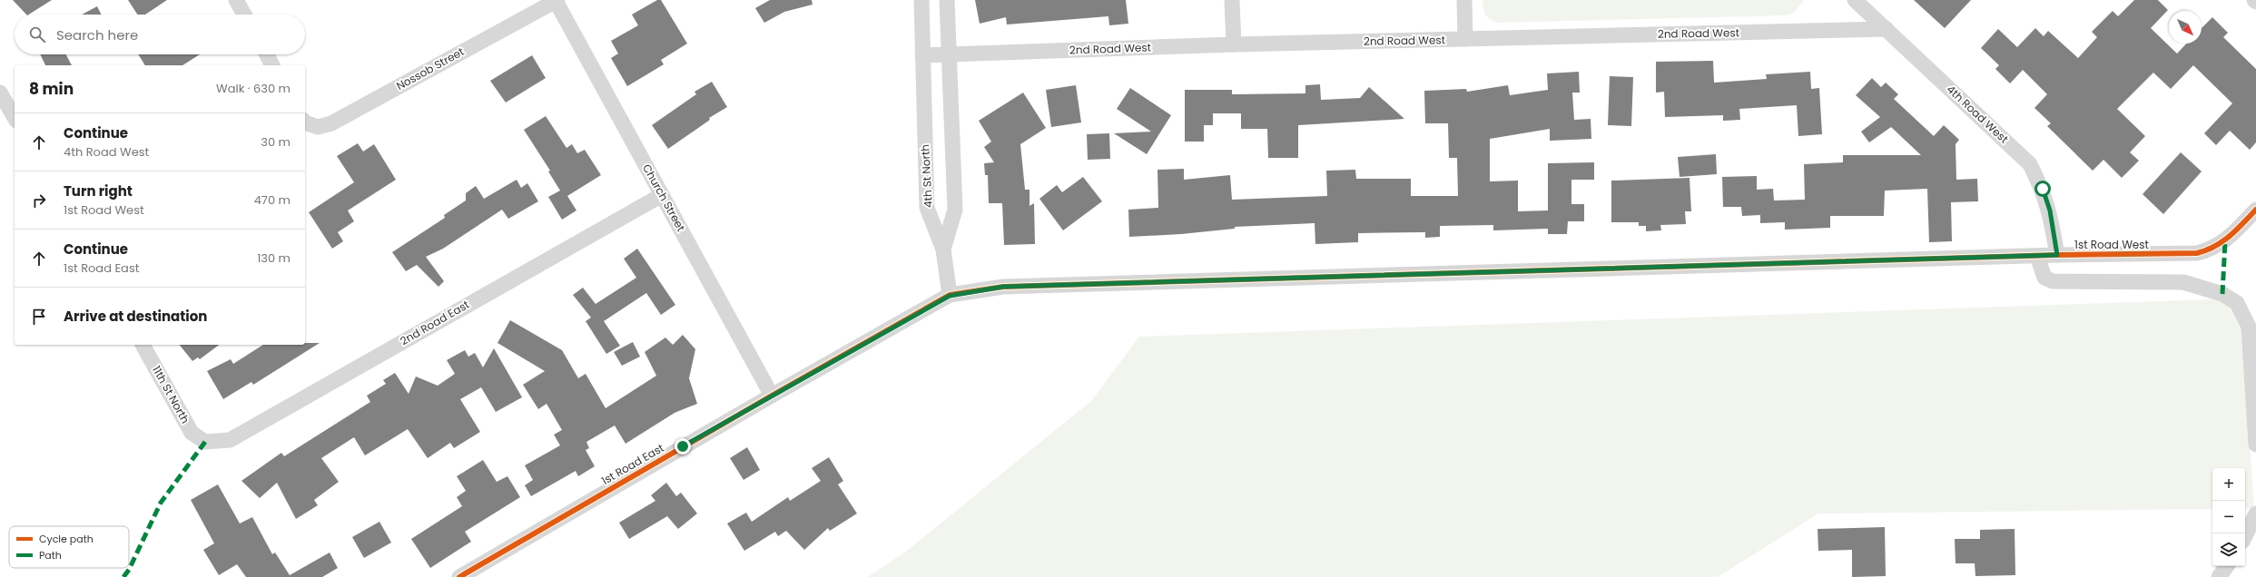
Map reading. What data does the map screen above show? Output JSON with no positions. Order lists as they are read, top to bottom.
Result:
{
  "streets": {
    "street": [
      "2nd Road West",
      "Nossob Street",
      "4th Road West",
      "4th St North",
      "Church Street",
      "1st Road West",
      "2nd Road East",
      "11th St North",
      "1st Road East"
    ]
  },
  "crossings": [
    ["2nd Road West", "4th Road West"],
    ["2nd Road West", "4th St North"],
    ["Nossob Street", "Church Street"],
    ["4th Road West", "1st Road West"],
    ["Church Street", "2nd Road East"],
    ["Church Street", "1st Road East"],
    ["1st Road West", "1st Road East"],
    ["2nd Road East", "11th St North"]
  ],
  "legend": ["Cycle path", "Path"],
  "north": "bottom right",
  "page": {
    "search": "Search here",
    "heading": ["8 min", "Walk · 630 m"],
    "list": [
      ["Continue", "4th Road West", "30 m"],
      ["Turn right", "1st Road West", "470 m"],
      ["Continue", "1st Road East", "130 m"],
      "Arrive at destination"
    ],
    "map_buttons": ["+", "−"]
  }
}
